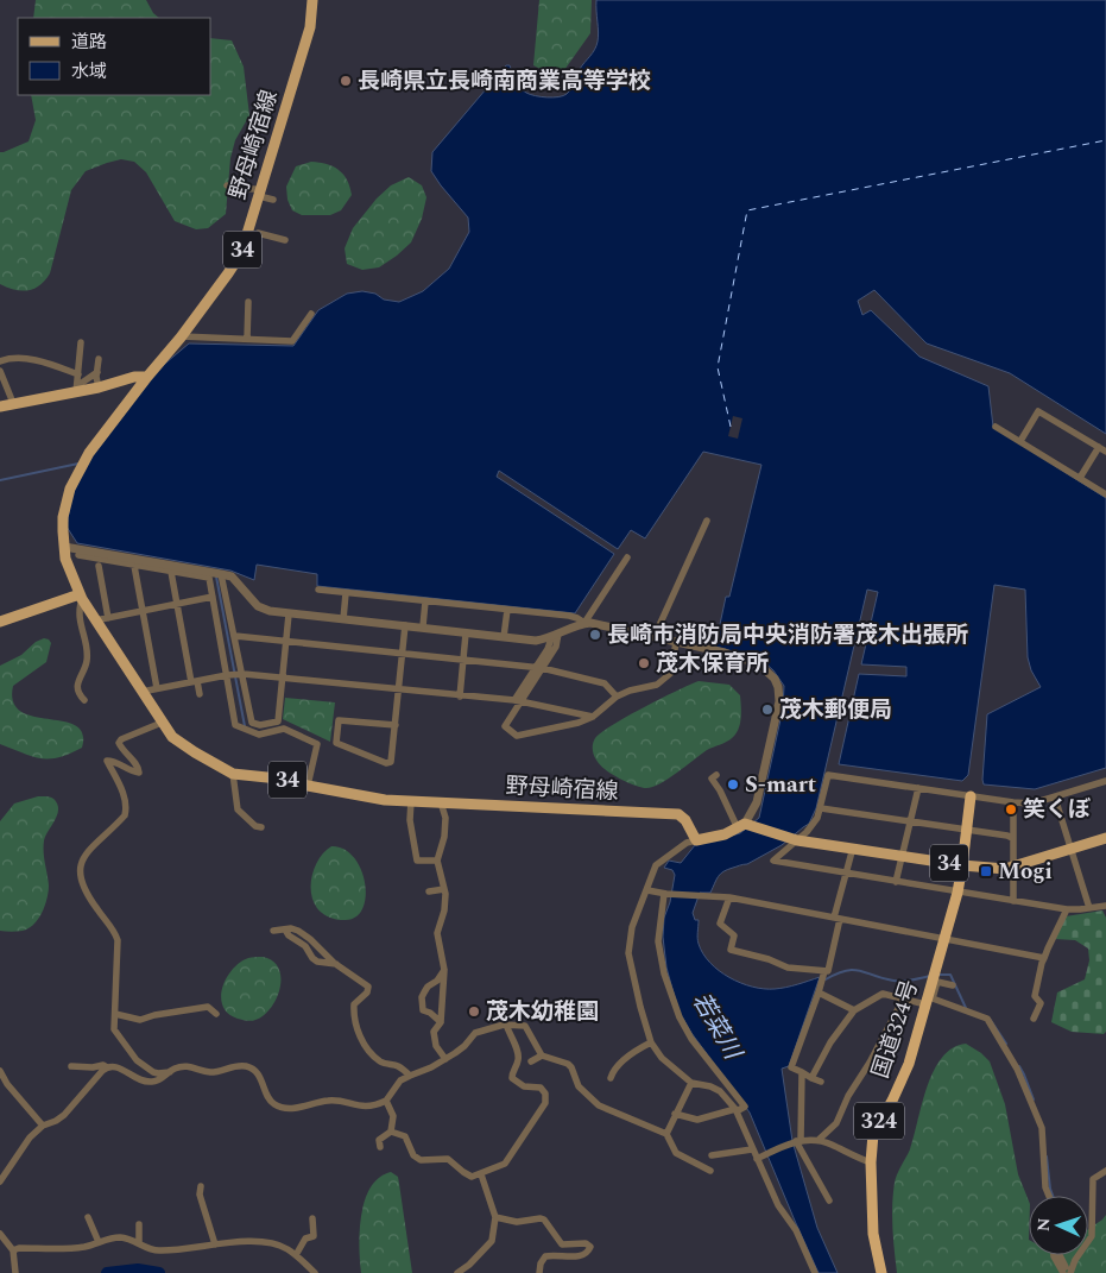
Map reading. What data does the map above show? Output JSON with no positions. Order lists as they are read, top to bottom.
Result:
{
  "streets": {
    "highway": ["国道324号", "324"],
    "main road": ["野母崎宿線", "34"]
  },
  "crossings": [
    ["34", "国道324号"]
  ],
  "water": ["若菜川"],
  "places": {
    "other": [
      "長崎県立長崎南商業高等学校",
      "長崎市消防局中央消防署茂木出張所",
      "茂木保育所",
      "茂木郵便局",
      "S-mart",
      "笑くぼ",
      "茂木幼稚園"
    ],
    "transit": ["Mogi"]
  },
  "legend": ["道路", "水域"],
  "north": "left"
}
